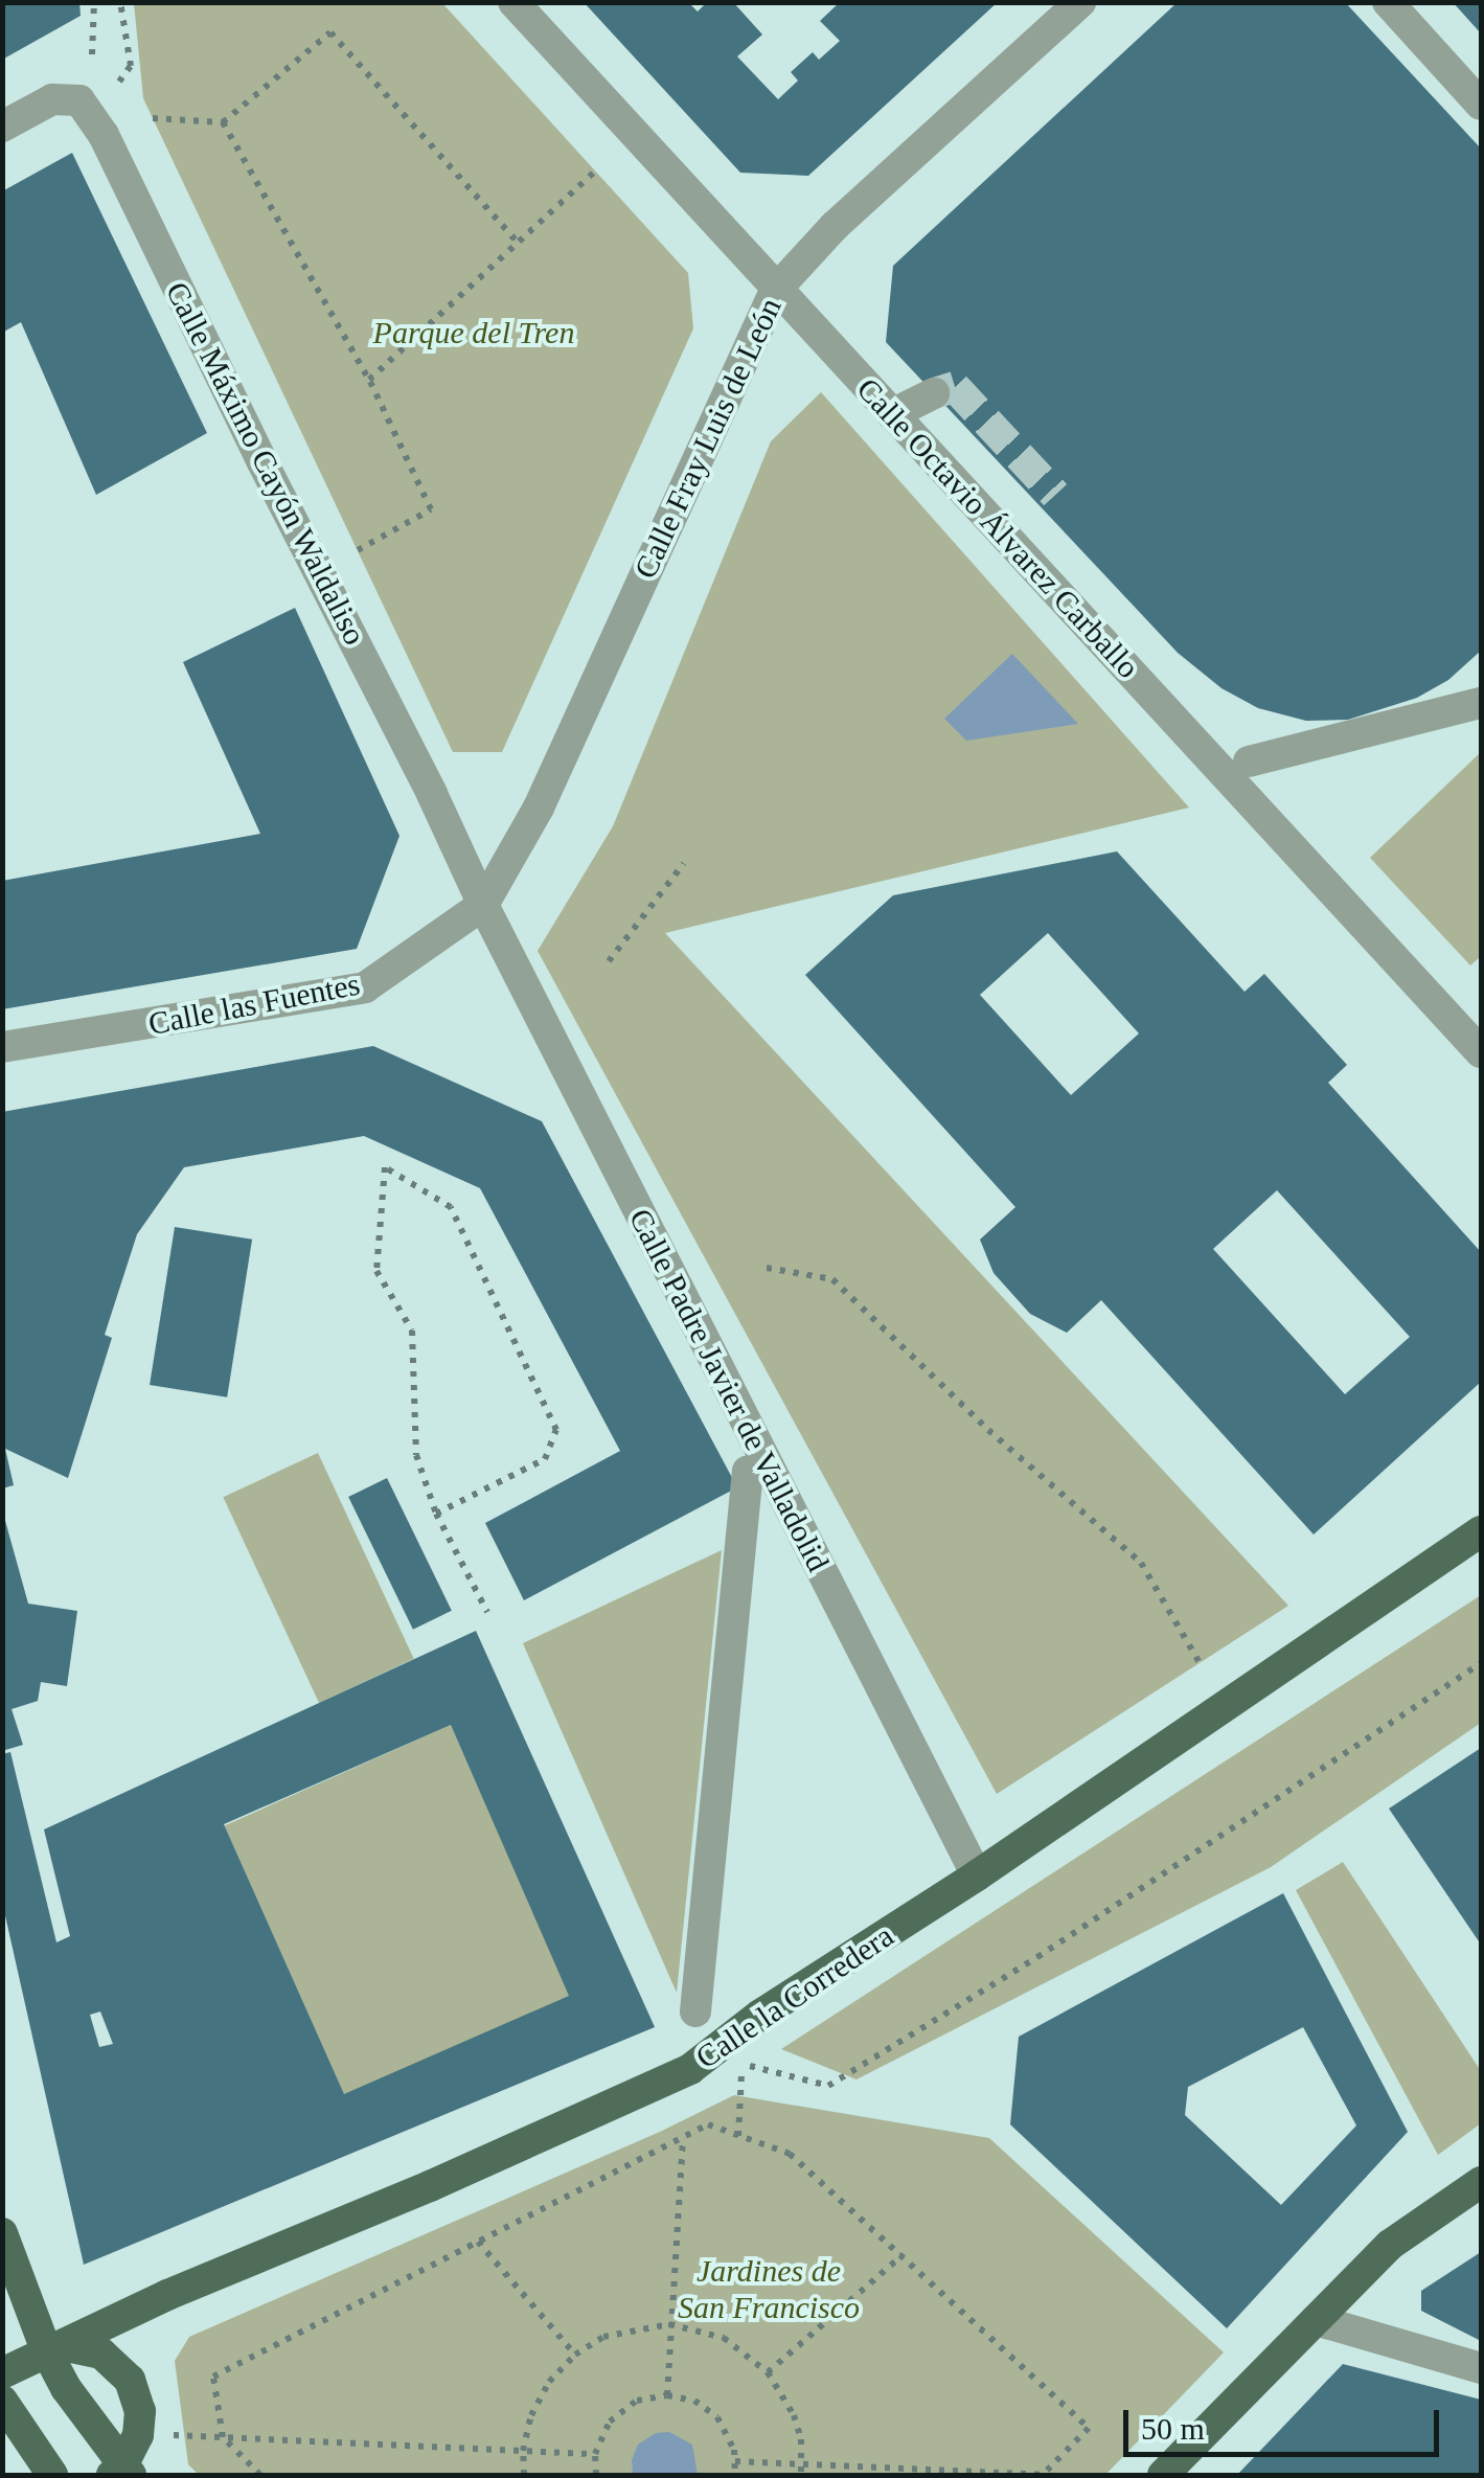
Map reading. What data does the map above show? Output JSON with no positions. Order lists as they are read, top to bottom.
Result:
{
  "streets": {
    "main road": ["Calle la Corredera"],
    "street": [
      "Calle Fray Luis de León",
      "Calle Máximo Cayón Waldaliso",
      "Calle Octavio Álvarez Carballo",
      "Calle las Fuentes",
      "Calle Padre Javier de Valladolid"
    ]
  },
  "crossings": [
    ["Calle Fray Luis de León", "Calle Máximo Cayón Waldaliso"],
    ["Calle Fray Luis de León", "Calle Octavio Álvarez Carballo"],
    ["Calle Fray Luis de León", "Calle las Fuentes"],
    ["Calle Fray Luis de León", "Calle Padre Javier de Valladolid"],
    ["Calle Máximo Cayón Waldaliso", "Calle las Fuentes"],
    ["Calle Máximo Cayón Waldaliso", "Calle Padre Javier de Valladolid"],
    ["Calle las Fuentes", "Calle Padre Javier de Valladolid"],
    ["Calle Padre Javier de Valladolid", "Calle la Corredera"]
  ],
  "parks": ["Parque del Tren", "Jardines de San Francisco"],
  "scale_bar": "50 m"
}
